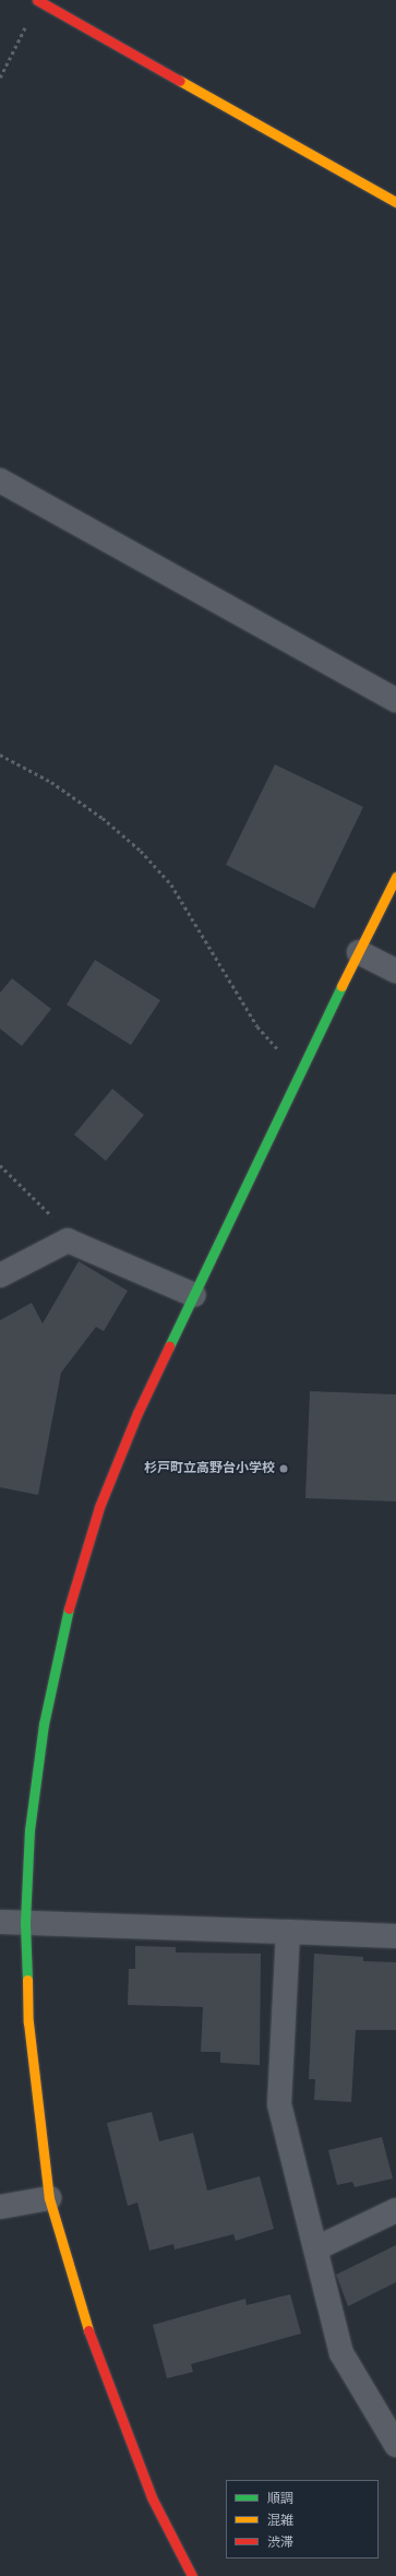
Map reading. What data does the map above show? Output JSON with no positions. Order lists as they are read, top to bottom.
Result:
{
  "places": ["杉戸町立高野台小学校"],
  "legend": ["順調", "混雑", "渋滞"]
}
